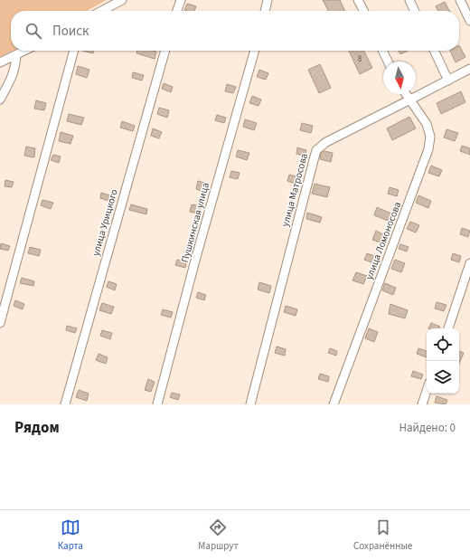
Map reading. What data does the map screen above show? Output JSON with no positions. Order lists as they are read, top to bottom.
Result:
{
  "streets": {
    "street": [
      "улица Матросова",
      "улица Урицкого",
      "Пушкинская улица",
      "улица Ломоносова"
    ]
  },
  "crossings": [
    ["улица Матросова", "улица Ломоносова"]
  ],
  "house_numbers": ["8"],
  "north": "bottom",
  "page": {
    "search": "Поиск",
    "heading": ["Рядом", "Найдено: 0"],
    "nav": ["Карта", "Маршрут", "Сохранённые"]
  }
}
